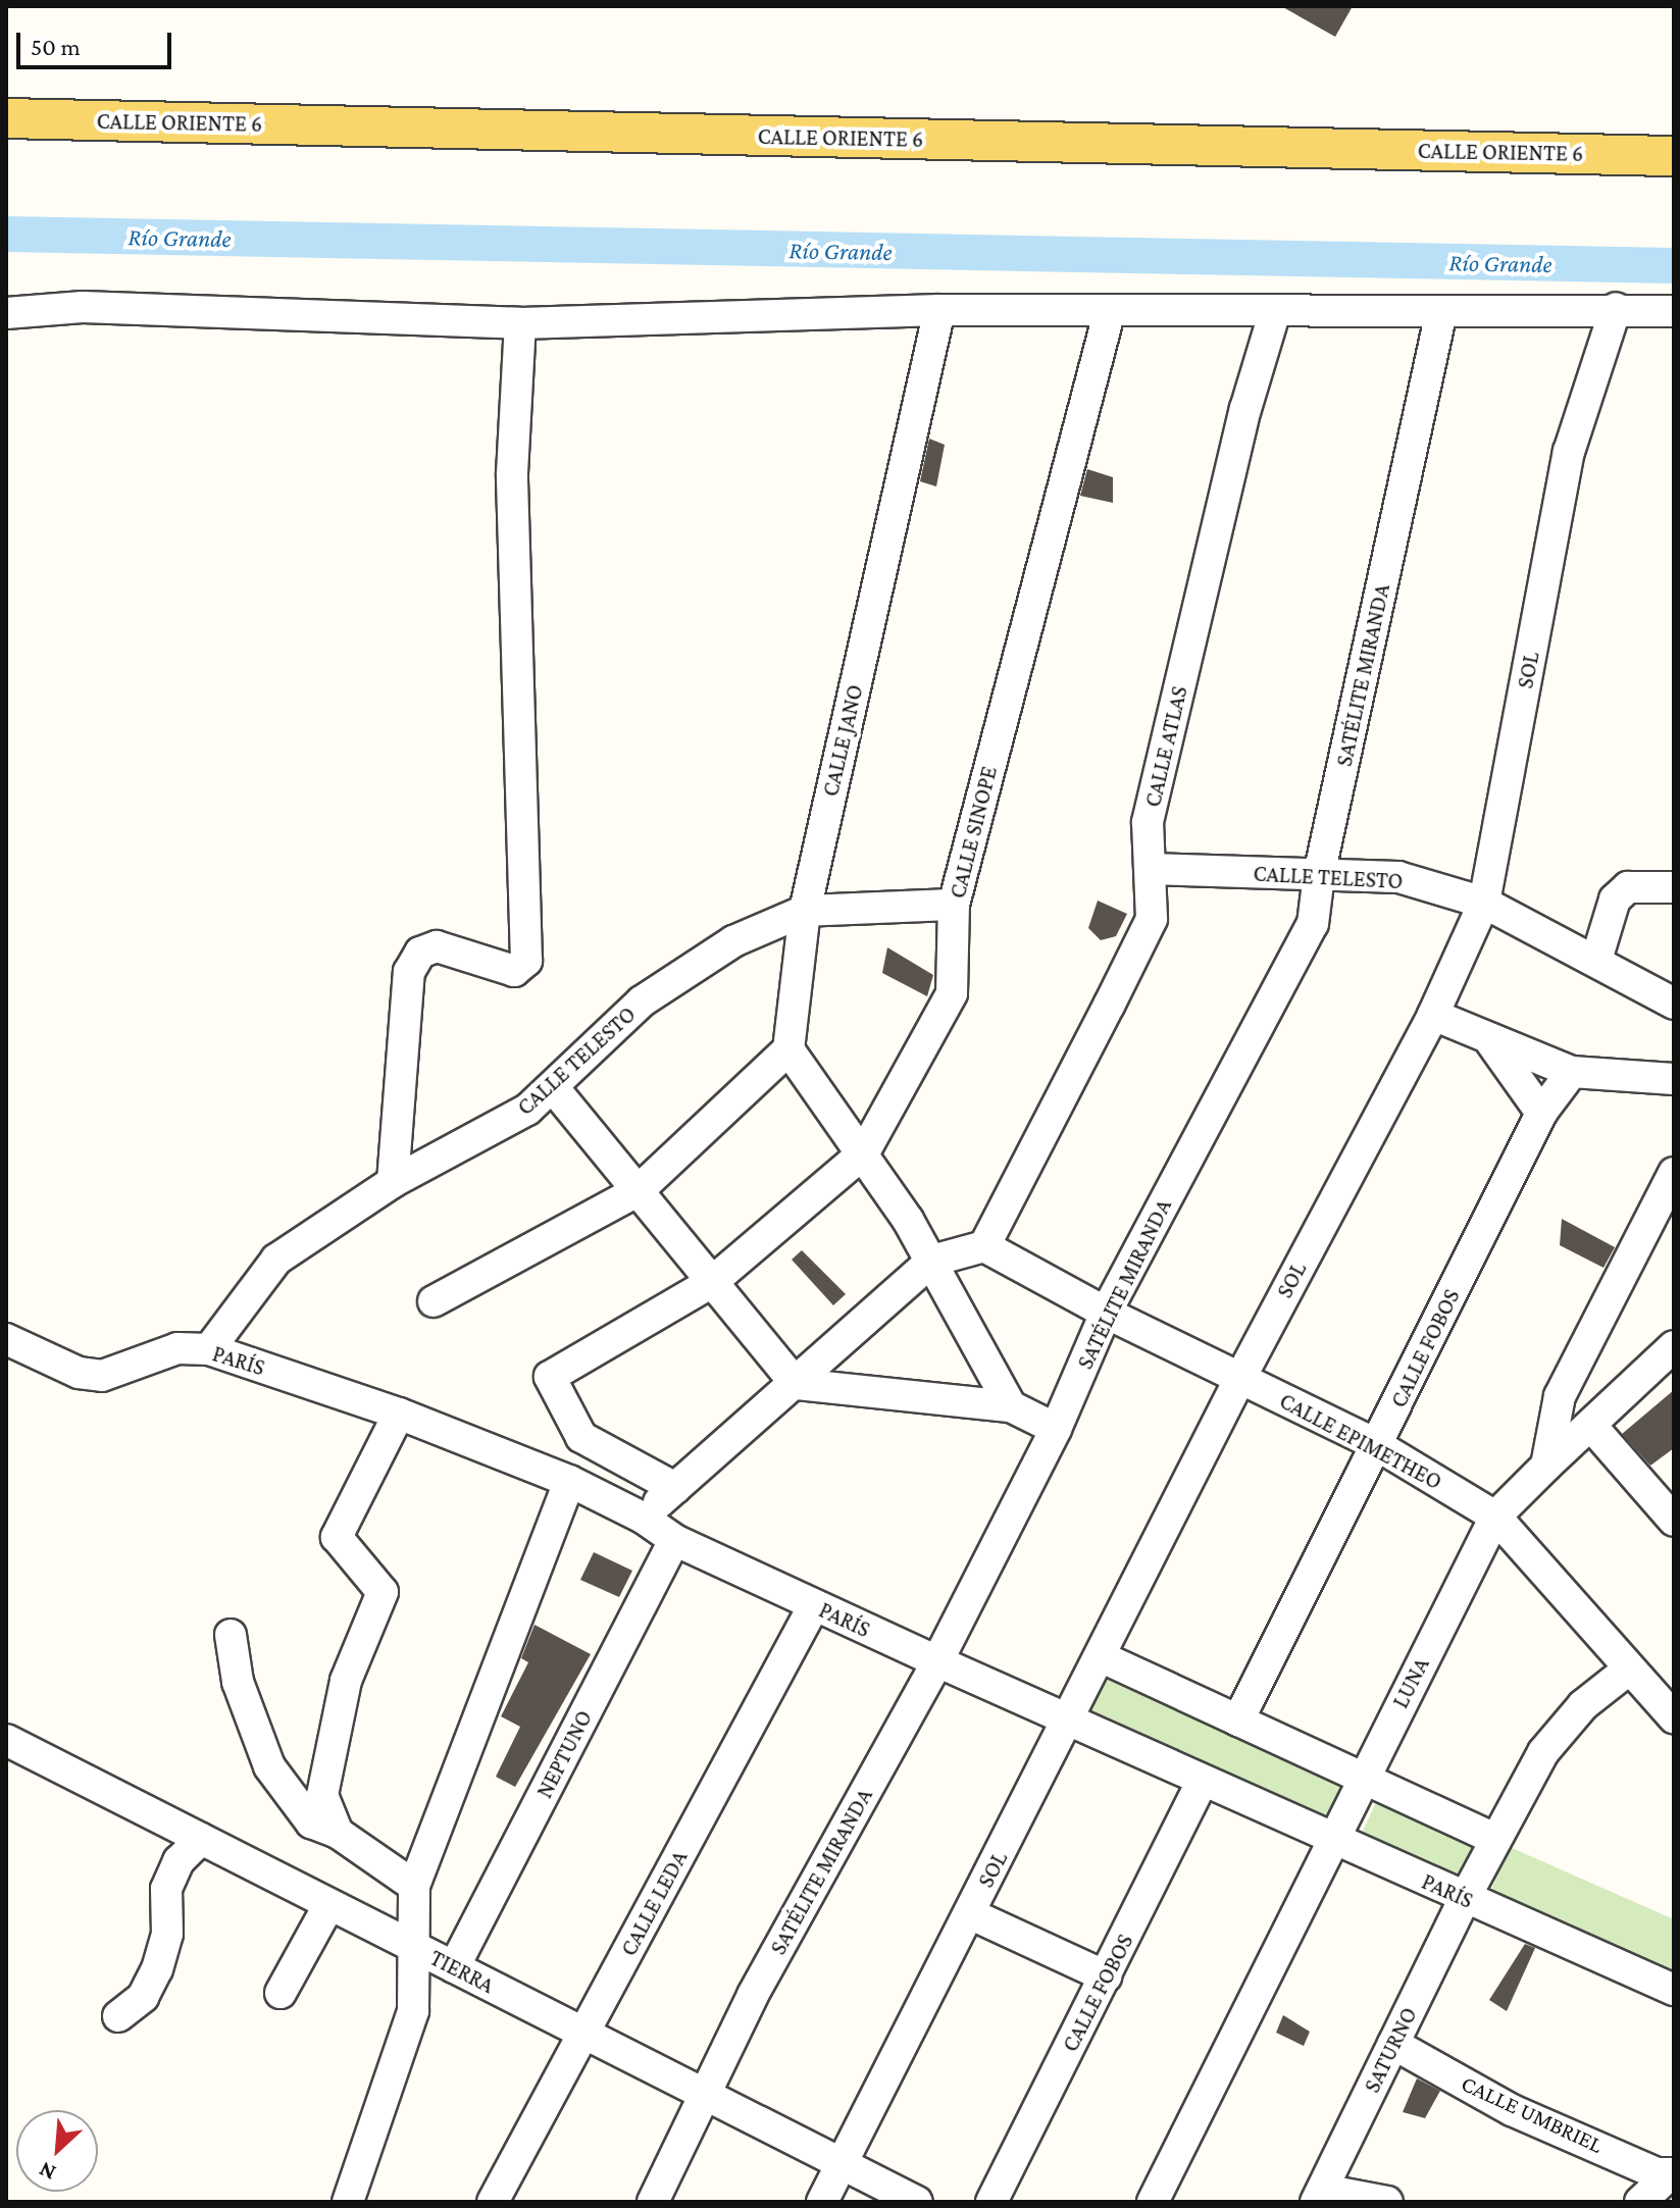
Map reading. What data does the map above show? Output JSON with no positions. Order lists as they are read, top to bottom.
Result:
{
  "streets": {
    "main road": ["CALLE ORIENTE 6"],
    "street": [
      "SOL",
      "SATÉLITE MIRANDA",
      "CALLE JANO",
      "CALLE ATLAS",
      "CALLE SINOPE",
      "CALLE TELESTO",
      "CALLE FOBOS",
      "PARÍS",
      "CALLE EPIMETHEO",
      "LUNA",
      "NEPTUNO",
      "CALLE LEDA",
      "TIERRA",
      "SATURNO",
      "CALLE UMBRIEL"
    ]
  },
  "crossings": [
    ["SOL", "CALLE TELESTO"],
    ["SOL", "PARÍS"],
    ["SOL", "CALLE EPIMETHEO"],
    ["SOL", "TIERRA"],
    ["SATÉLITE MIRANDA", "CALLE TELESTO"],
    ["SATÉLITE MIRANDA", "PARÍS"],
    ["SATÉLITE MIRANDA", "CALLE EPIMETHEO"],
    ["SATÉLITE MIRANDA", "TIERRA"],
    ["CALLE JANO", "CALLE TELESTO"],
    ["CALLE ATLAS", "CALLE TELESTO"],
    ["CALLE ATLAS", "CALLE EPIMETHEO"],
    ["CALLE SINOPE", "CALLE TELESTO"],
    ["CALLE TELESTO", "PARÍS"],
    ["CALLE FOBOS", "PARÍS"],
    ["CALLE FOBOS", "CALLE EPIMETHEO"],
    ["PARÍS", "LUNA"],
    ["PARÍS", "NEPTUNO"],
    ["PARÍS", "CALLE LEDA"],
    ["PARÍS", "SATURNO"],
    ["CALLE EPIMETHEO", "LUNA"],
    ["CALLE EPIMETHEO", "SATURNO"],
    ["NEPTUNO", "TIERRA"],
    ["CALLE LEDA", "TIERRA"],
    ["SATURNO", "CALLE UMBRIEL"]
  ],
  "water": ["Río Grande"],
  "scale_bar": "50 m",
  "north": "bottom left"
}
